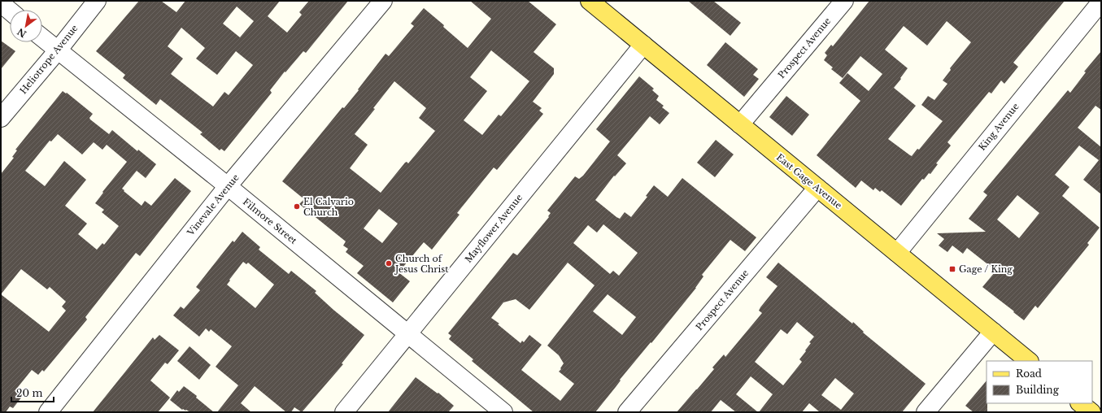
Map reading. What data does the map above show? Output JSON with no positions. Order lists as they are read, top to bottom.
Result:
{
  "streets": {
    "main road": ["East Gage Avenue"],
    "street": [
      "Prospect Avenue",
      "Heliotrope Avenue",
      "King Avenue",
      "Vinevale Avenue",
      "Filmore Street",
      "Mayflower Avenue"
    ]
  },
  "crossings": [
    ["Prospect Avenue", "East Gage Avenue"],
    ["Heliotrope Avenue", "Filmore Street"],
    ["King Avenue", "East Gage Avenue"],
    ["East Gage Avenue", "Mayflower Avenue"],
    ["Vinevale Avenue", "Filmore Street"],
    ["Filmore Street", "Mayflower Avenue"]
  ],
  "places": {
    "other": ["El Calvario Church", "Church of Jesus Christ"],
    "transit": ["Gage / King"]
  },
  "legend": ["Road", "Building"],
  "scale_bar": "20 m",
  "north": "bottom left"
}
